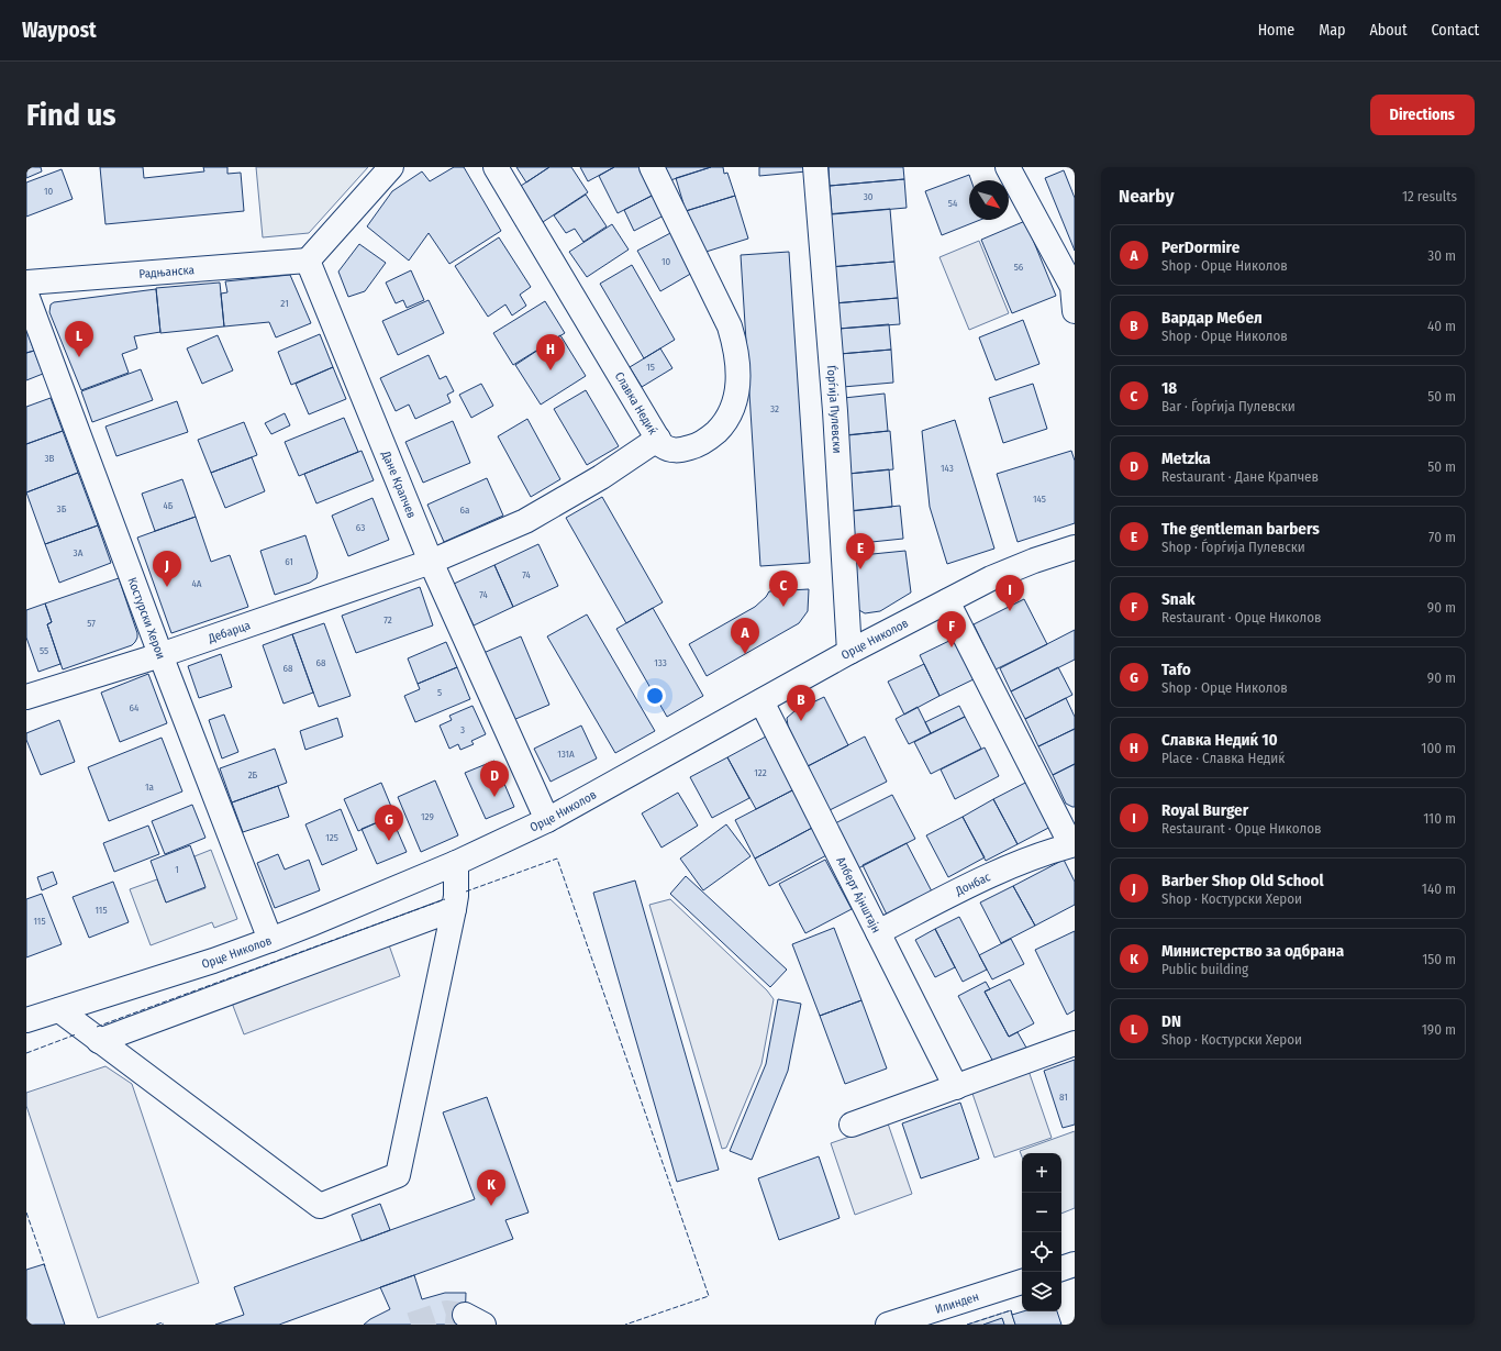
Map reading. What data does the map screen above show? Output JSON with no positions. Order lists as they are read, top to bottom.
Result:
{
  "streets": {
    "street": [
      "Радњанска",
      "Славка Недиќ",
      "Ѓорѓиja Пулевски",
      "Дане Крапчев",
      "Костурски Херои",
      "Дебарца",
      "Орце Николов",
      "Донбас",
      "Алберт Ајнштајн",
      "Илинден"
    ]
  },
  "crossings": [
    ["Радњанска", "Дане Крапчев"],
    ["Славка Недиќ", "Дане Крапчев"],
    ["Славка Недиќ", "Дебарца"],
    ["Ѓорѓиja Пулевски", "Орце Николов"],
    ["Дане Крапчев", "Дебарца"],
    ["Дане Крапчев", "Орце Николов"],
    ["Костурски Херои", "Дебарца"],
    ["Костурски Херои", "Орце Николов"],
    ["Орце Николов", "Донбас"],
    ["Орце Николов", "Алберт Ајнштајн"],
    ["Донбас", "Алберт Ајнштајн"]
  ],
  "house_numbers": [
    "10",
    "30",
    "54",
    "10",
    "56",
    "21",
    "15",
    "32",
    "3B",
    "143",
    "145",
    "4Б",
    "3Б",
    "6a",
    "63",
    "3А",
    "61",
    "74",
    "4А",
    "74",
    "72",
    "57",
    "55",
    "68",
    "133",
    "68",
    "5",
    "64",
    "3",
    "131A",
    "122",
    "2Б",
    "1а",
    "129",
    "125",
    "1",
    "115",
    "115",
    "81"
  ],
  "north": "bottom right",
  "page": {
    "header": "Waypost",
    "nav": [
      "Home",
      "Map",
      "About",
      "Contact"
    ],
    "buttons": "Directions",
    "title": "Find us",
    "heading": ["Nearby", "12 results"],
    "list": [
      {
        "mark": "A",
        "name": "PerDormire",
        "note": "Shop · Орце Николов",
        "value": "30 m"
      },
      {
        "mark": "B",
        "name": "Вардар Мебел",
        "note": "Shop · Орце Николов",
        "value": "40 m"
      },
      {
        "mark": "C",
        "name": "18",
        "note": "Bar · Ѓорѓиja Пулевски",
        "value": "50 m"
      },
      {
        "mark": "D",
        "name": "Metzka",
        "note": "Restaurant · Дане Крапчев",
        "value": "50 m"
      },
      {
        "mark": "E",
        "name": "The gentleman barbers",
        "note": "Shop · Ѓорѓиja Пулевски",
        "value": "70 m"
      },
      {
        "mark": "F",
        "name": "Snak",
        "note": "Restaurant · Орце Николов",
        "value": "90 m"
      },
      {
        "mark": "G",
        "name": "Tafo",
        "note": "Shop · Орце Николов",
        "value": "90 m"
      },
      {
        "mark": "H",
        "name": "Славка Недиќ 10",
        "note": "Place · Славка Недиќ",
        "value": "100 m"
      },
      {
        "mark": "I",
        "name": "Royal Burger",
        "note": "Restaurant · Орце Николов",
        "value": "110 m"
      },
      {
        "mark": "J",
        "name": "Barber Shop Old School",
        "note": "Shop · Костурски Херои",
        "value": "140 m"
      },
      {
        "mark": "K",
        "name": "Министерство за одбрана",
        "note": "Public building",
        "value": "150 m"
      },
      {
        "mark": "L",
        "name": "DN",
        "note": "Shop · Костурски Херои",
        "value": "190 m"
      }
    ],
    "pins": [
      "L",
      "H",
      "E",
      "J",
      "C",
      "I",
      "F",
      "A",
      "B",
      "D",
      "G",
      "K"
    ],
    "map_buttons": ["+", "−"]
  }
}
